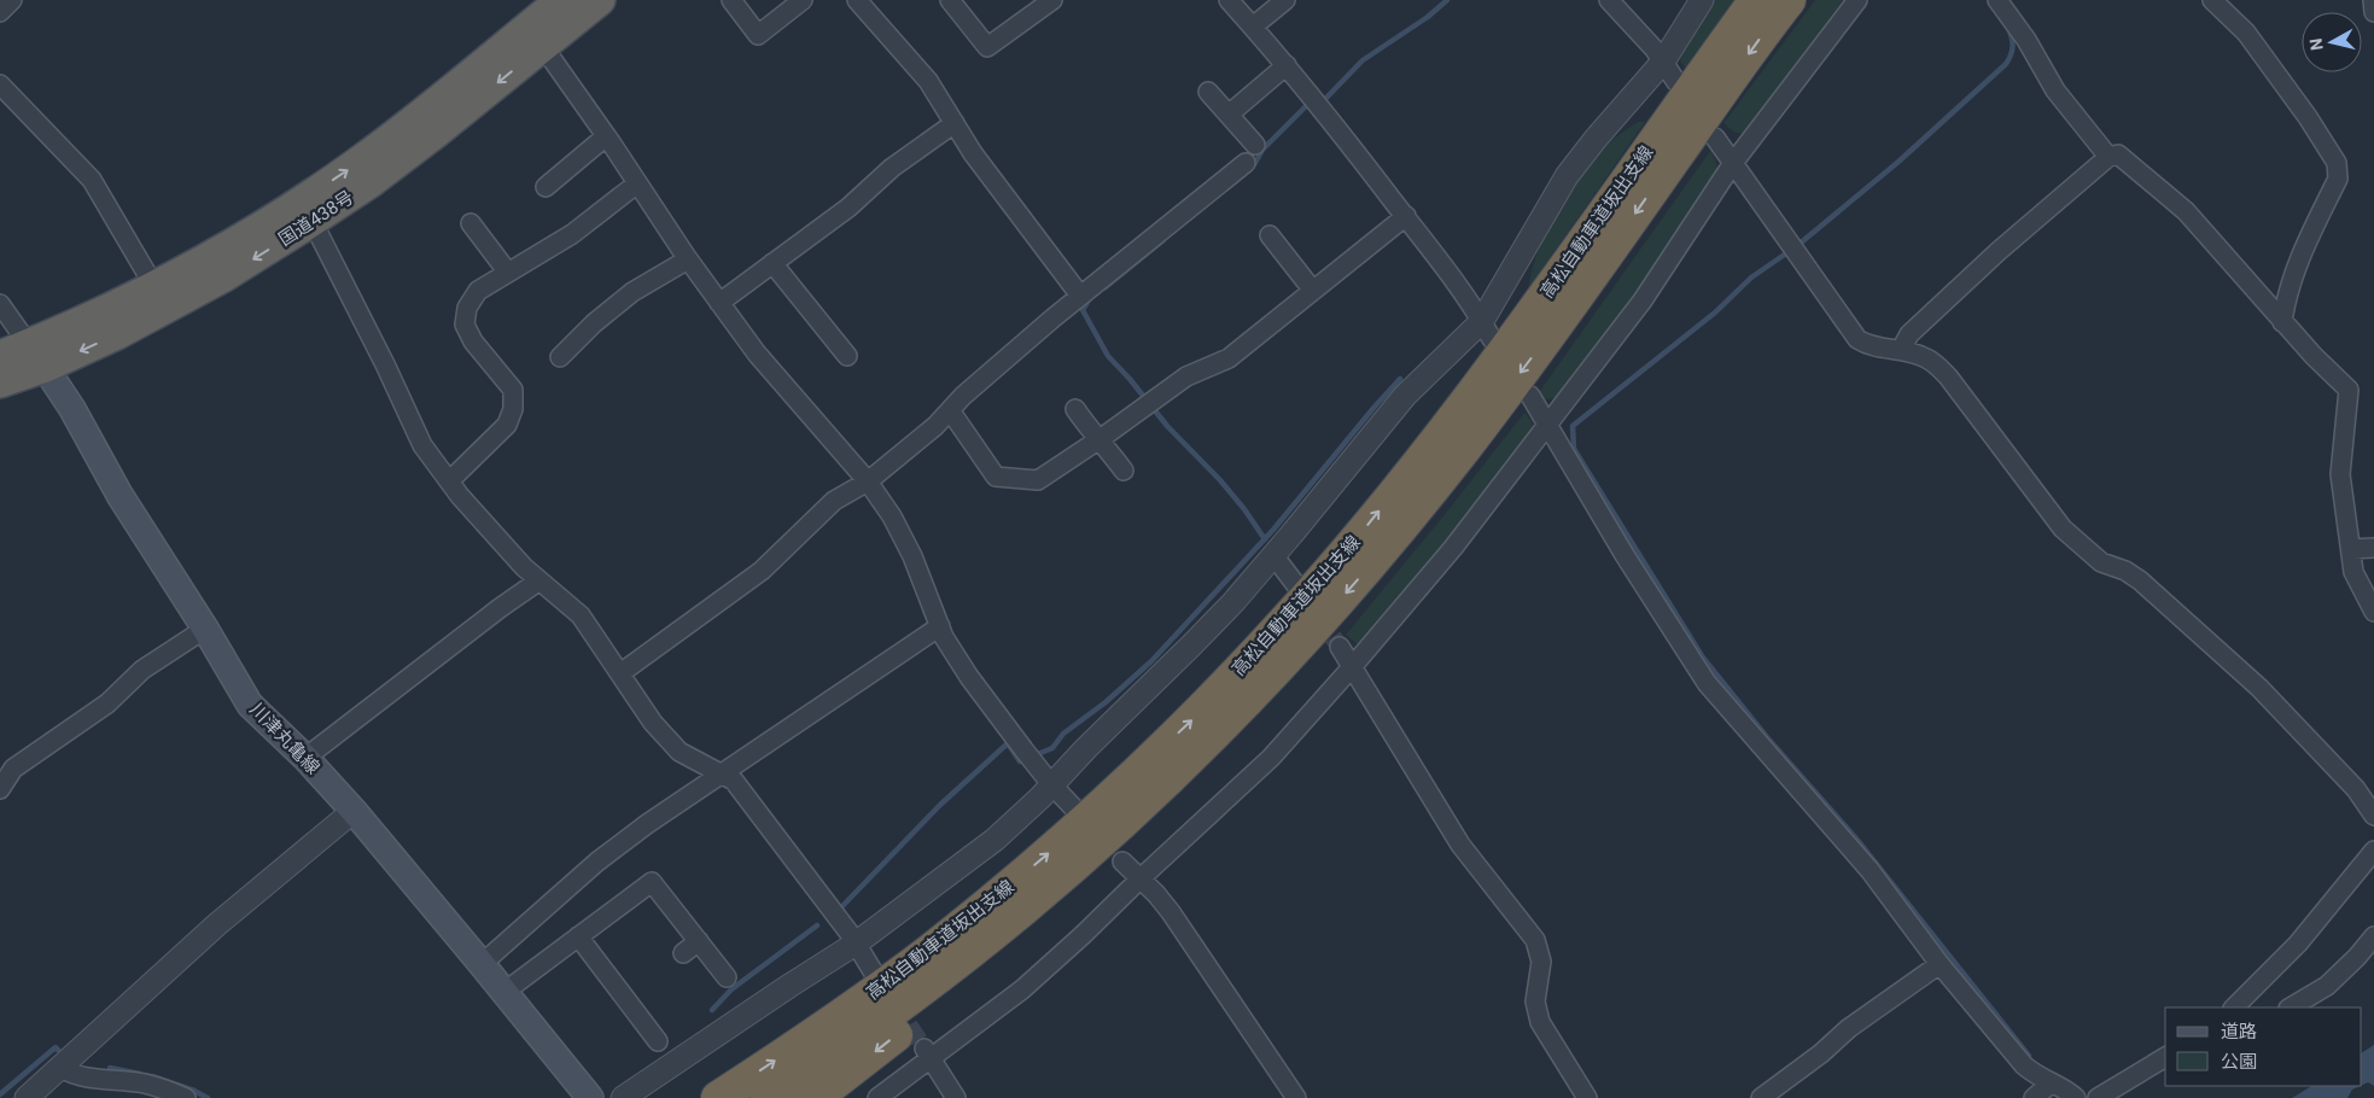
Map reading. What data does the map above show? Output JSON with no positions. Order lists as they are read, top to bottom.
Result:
{
  "streets": {
    "highway": ["国道438号", "高松自動車道坂出支線"],
    "main road": ["川津丸亀線"]
  },
  "crossings": [
    ["国道438号", "川津丸亀線"]
  ],
  "legend": ["道路", "公園"],
  "north": "left"
}
